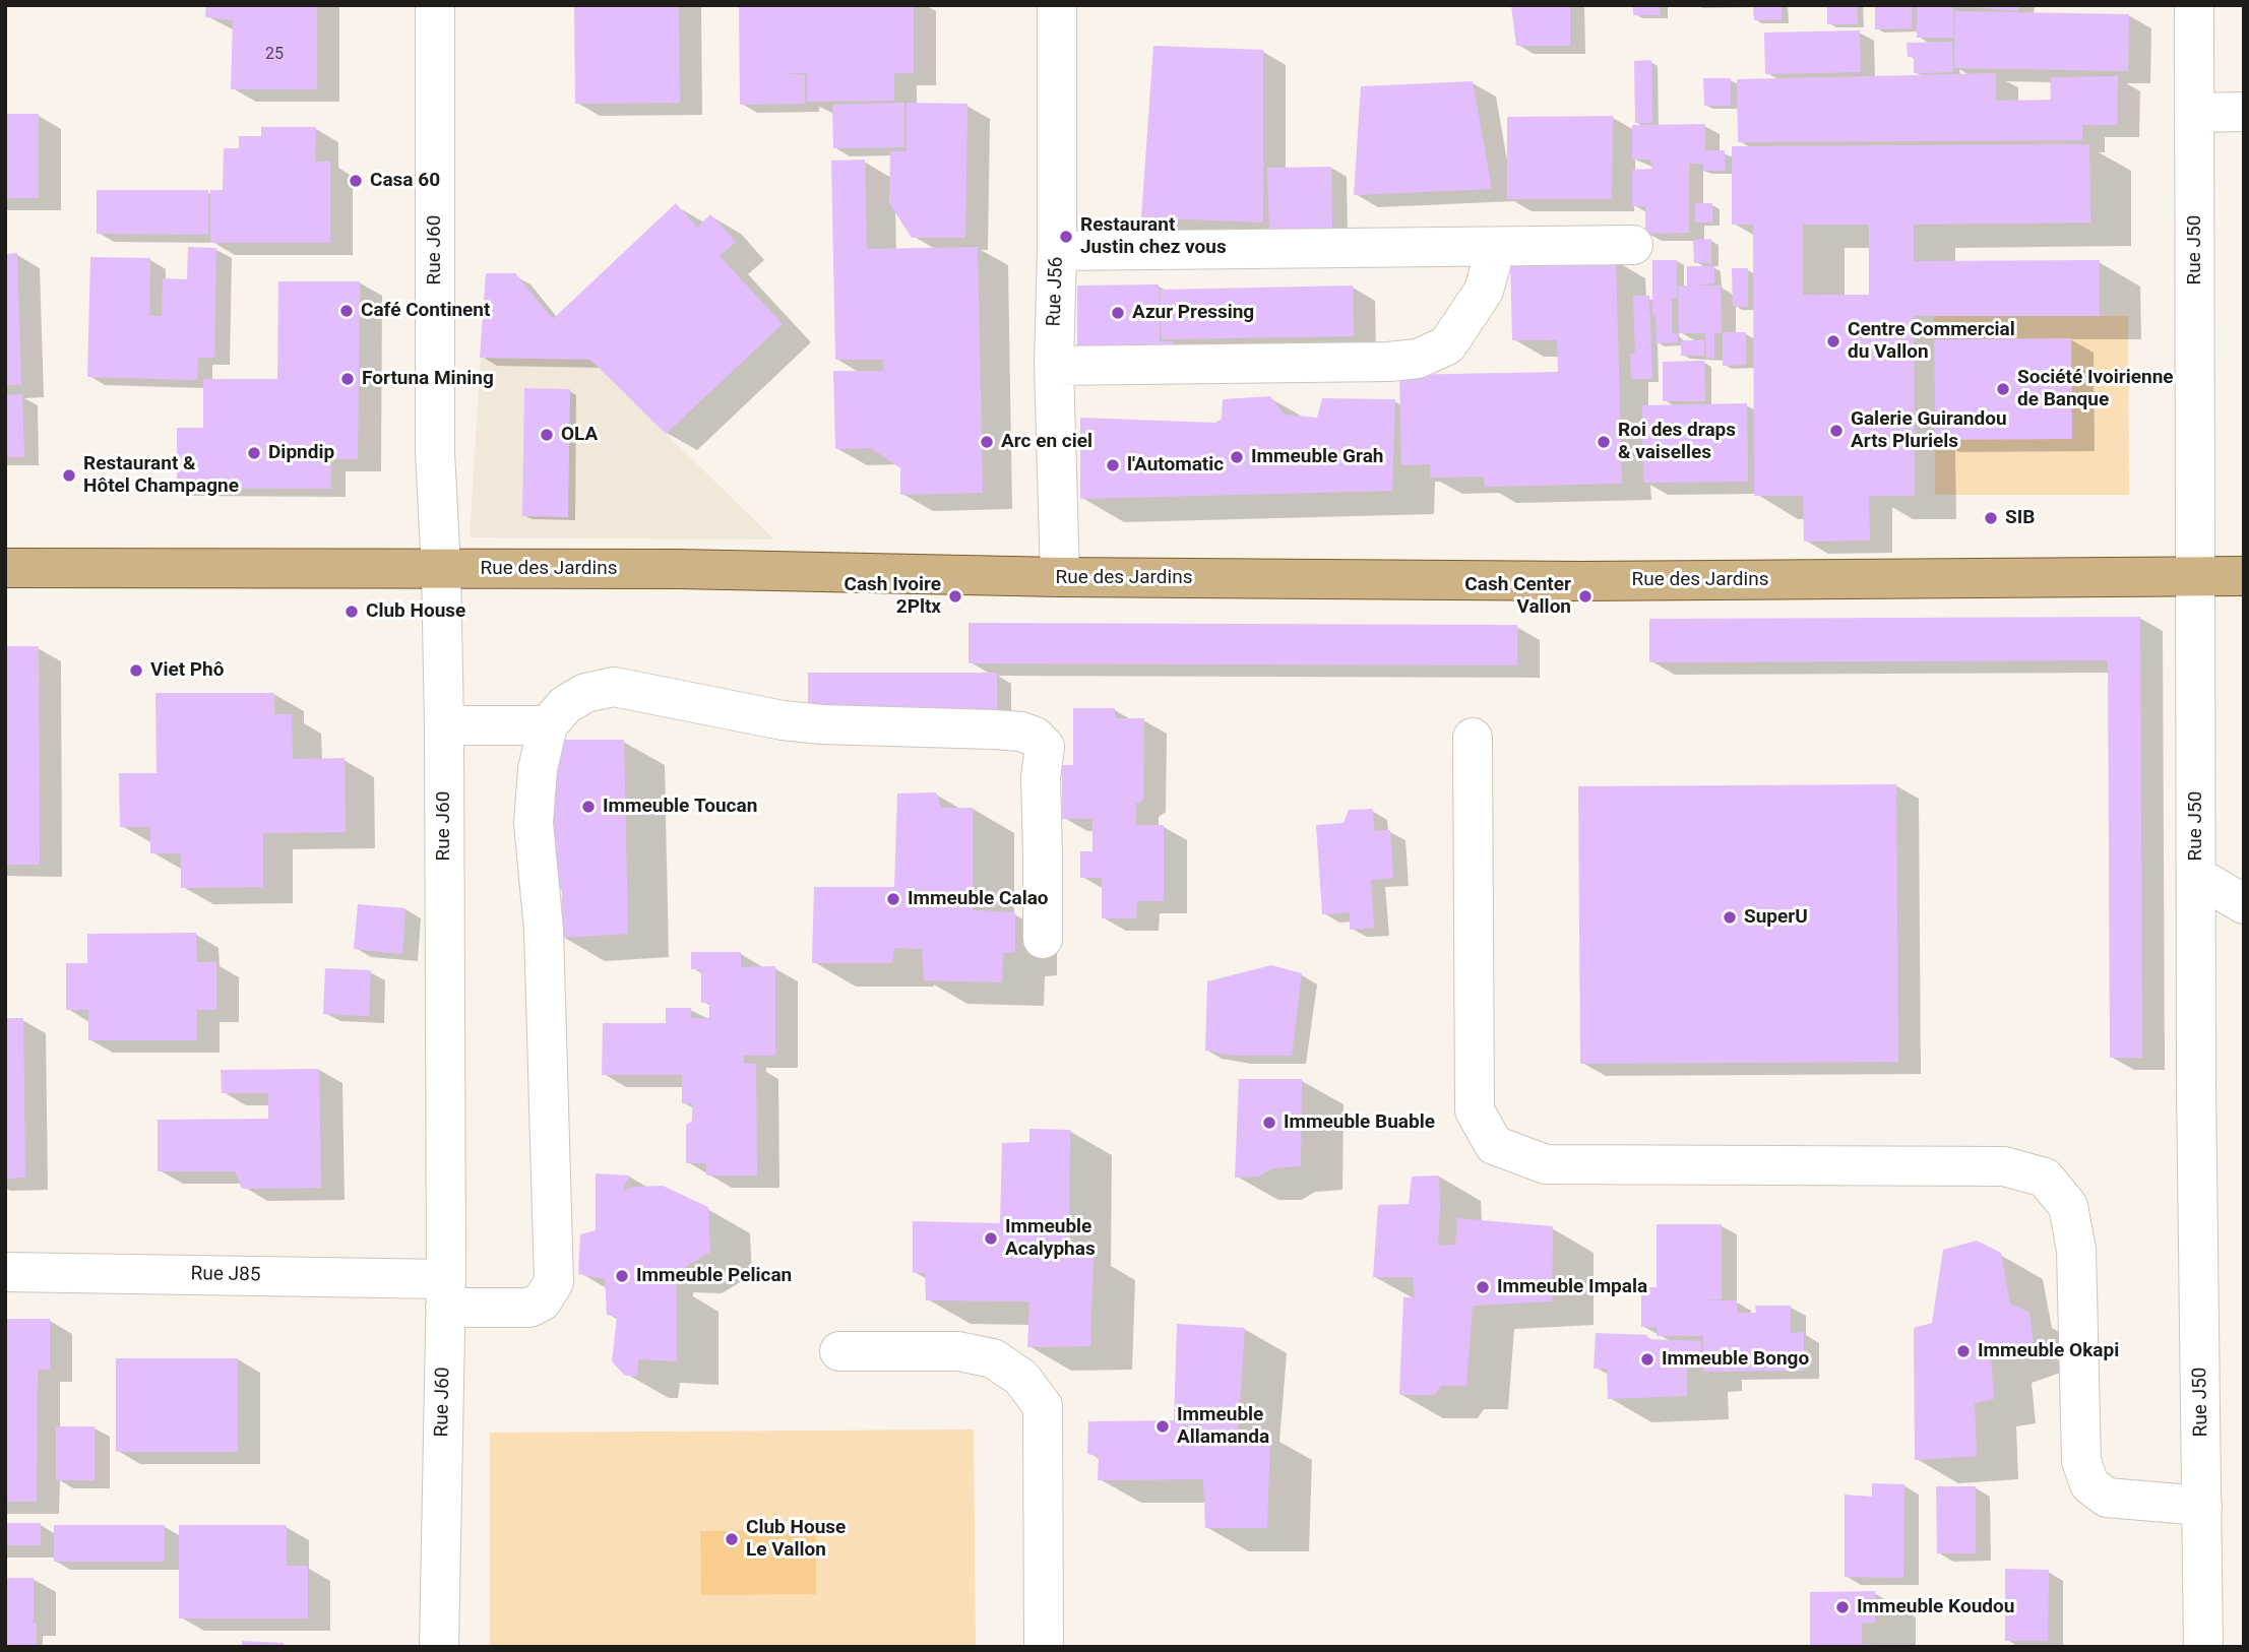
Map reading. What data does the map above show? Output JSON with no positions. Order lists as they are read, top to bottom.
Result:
{
  "streets": {
    "main road": ["Rue des Jardins"],
    "street": [
      "Rue J60",
      "Rue J50",
      "Rue J56",
      "Rue J85"
    ]
  },
  "crossings": [
    ["Rue J60", "Rue des Jardins"],
    ["Rue J60", "Rue J85"],
    ["Rue J50", "Rue des Jardins"],
    ["Rue J56", "Rue des Jardins"]
  ],
  "places": [
    "Casa 60",
    "Restaurant Justin chez vous",
    "Café Continent",
    "Azur Pressing",
    "Centre Commercial du Vallon",
    "Fortuna Mining",
    "Société Ivoirienne de Banque",
    "Galerie Guirandou Arts Pluriels",
    "OLA",
    "Arc en ciel",
    "Roi des draps & vaiselles",
    "Dipndip",
    "Immeuble Grah",
    "l'Automatic",
    "Restaurant & Hôtel Champagne",
    "SIB",
    "Cash Ivoire 2Pltx",
    "Cash Center Vallon",
    "Club House",
    "Viet Phô",
    "Immeuble Toucan",
    "Immeuble Calao",
    "SuperU",
    "Immeuble Buable",
    "Immeuble Acalyphas",
    "Immeuble Pelican",
    "Immeuble Impala",
    "Immeuble Okapi",
    "Immeuble Bongo",
    "Immeuble Allamanda",
    "Club House Le Vallon",
    "Immeuble Koudou"
  ],
  "house_numbers": ["25"]
}
